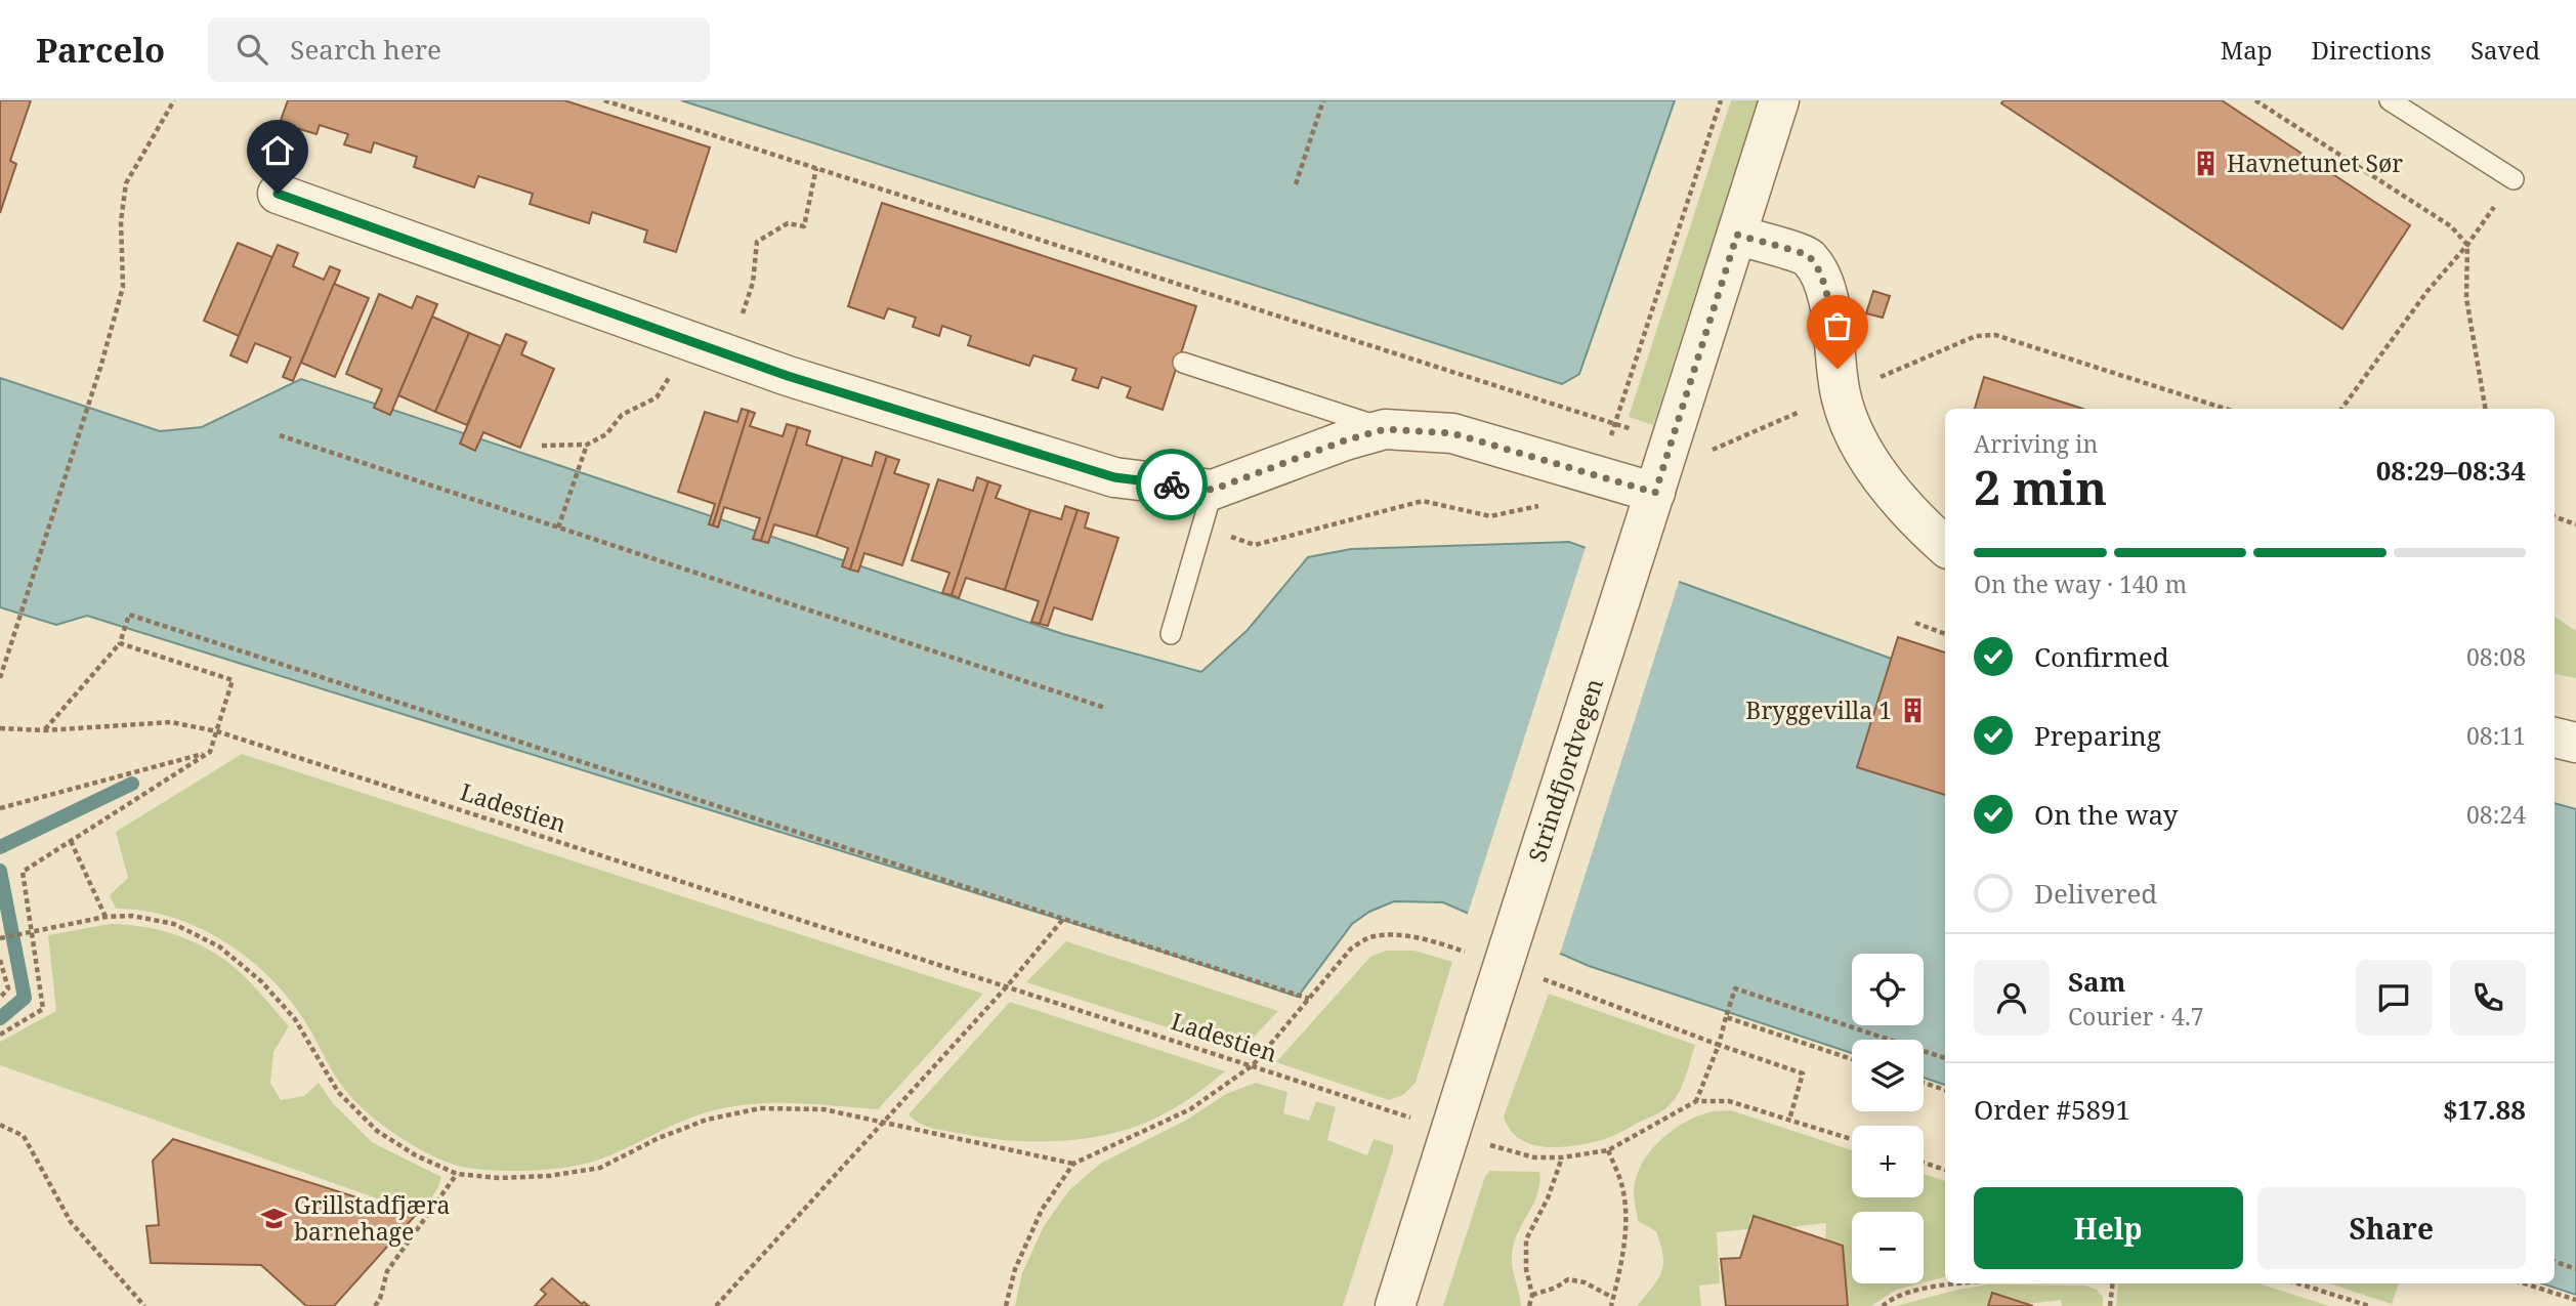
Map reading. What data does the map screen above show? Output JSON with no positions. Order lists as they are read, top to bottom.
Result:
{
  "streets": {
    "street": ["Strindfjordvegen"],
    "path": ["Ladestien"]
  },
  "places": {
    "building": ["Havnetunet Sør", "Bryggevilla 1"],
    "school or university": ["Grillstadfjæra barnehage"]
  },
  "page": {
    "header": "Parcelo",
    "search": "Search here",
    "nav": ["Map", "Directions", "Saved"],
    "heading": ["2 min", "Arriving in", "08:29–08:34"],
    "panel": [
      "Sam",
      "Courier · 4.7",
      "Order #5891",
      "$17.88"
    ],
    "bar": "On the way · 140 m",
    "list": [
      ["Confirmed", "08:08"],
      ["Preparing", "08:11"],
      ["On the way", "08:24"],
      "Delivered"
    ],
    "map_buttons": ["+", "−"],
    "buttons": ["Help", "Share"]
  }
}
